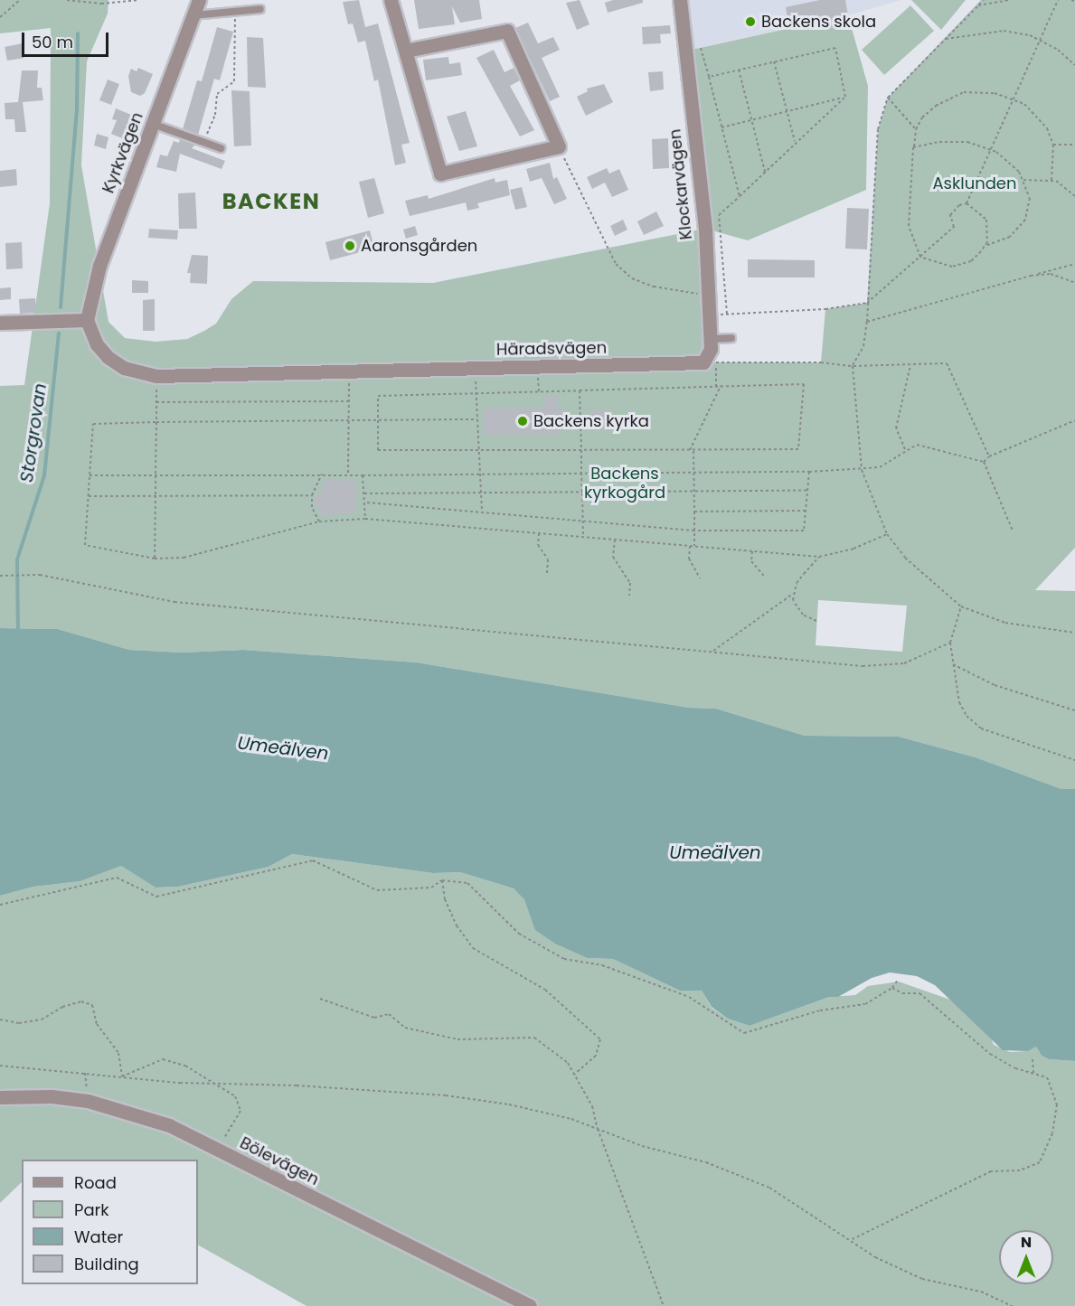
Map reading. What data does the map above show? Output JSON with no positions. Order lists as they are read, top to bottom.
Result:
{
  "streets": {
    "street": [
      "Kyrkvägen",
      "Klockarvägen",
      "Häradsvägen",
      "Bölevägen"
    ]
  },
  "crossings": [
    ["Kyrkvägen", "Häradsvägen"],
    ["Klockarvägen", "Häradsvägen"]
  ],
  "districts": ["BACKEN"],
  "water": ["Storgrovan", "Umeälven"],
  "parks": ["Asklunden", "Backens kyrkogård"],
  "places": ["Backens skola", "Aaronsgården", "Backens kyrka"],
  "legend": [
    "Road",
    "Park",
    "Water",
    "Building"
  ],
  "scale_bar": "50 m",
  "north": "top"
}
